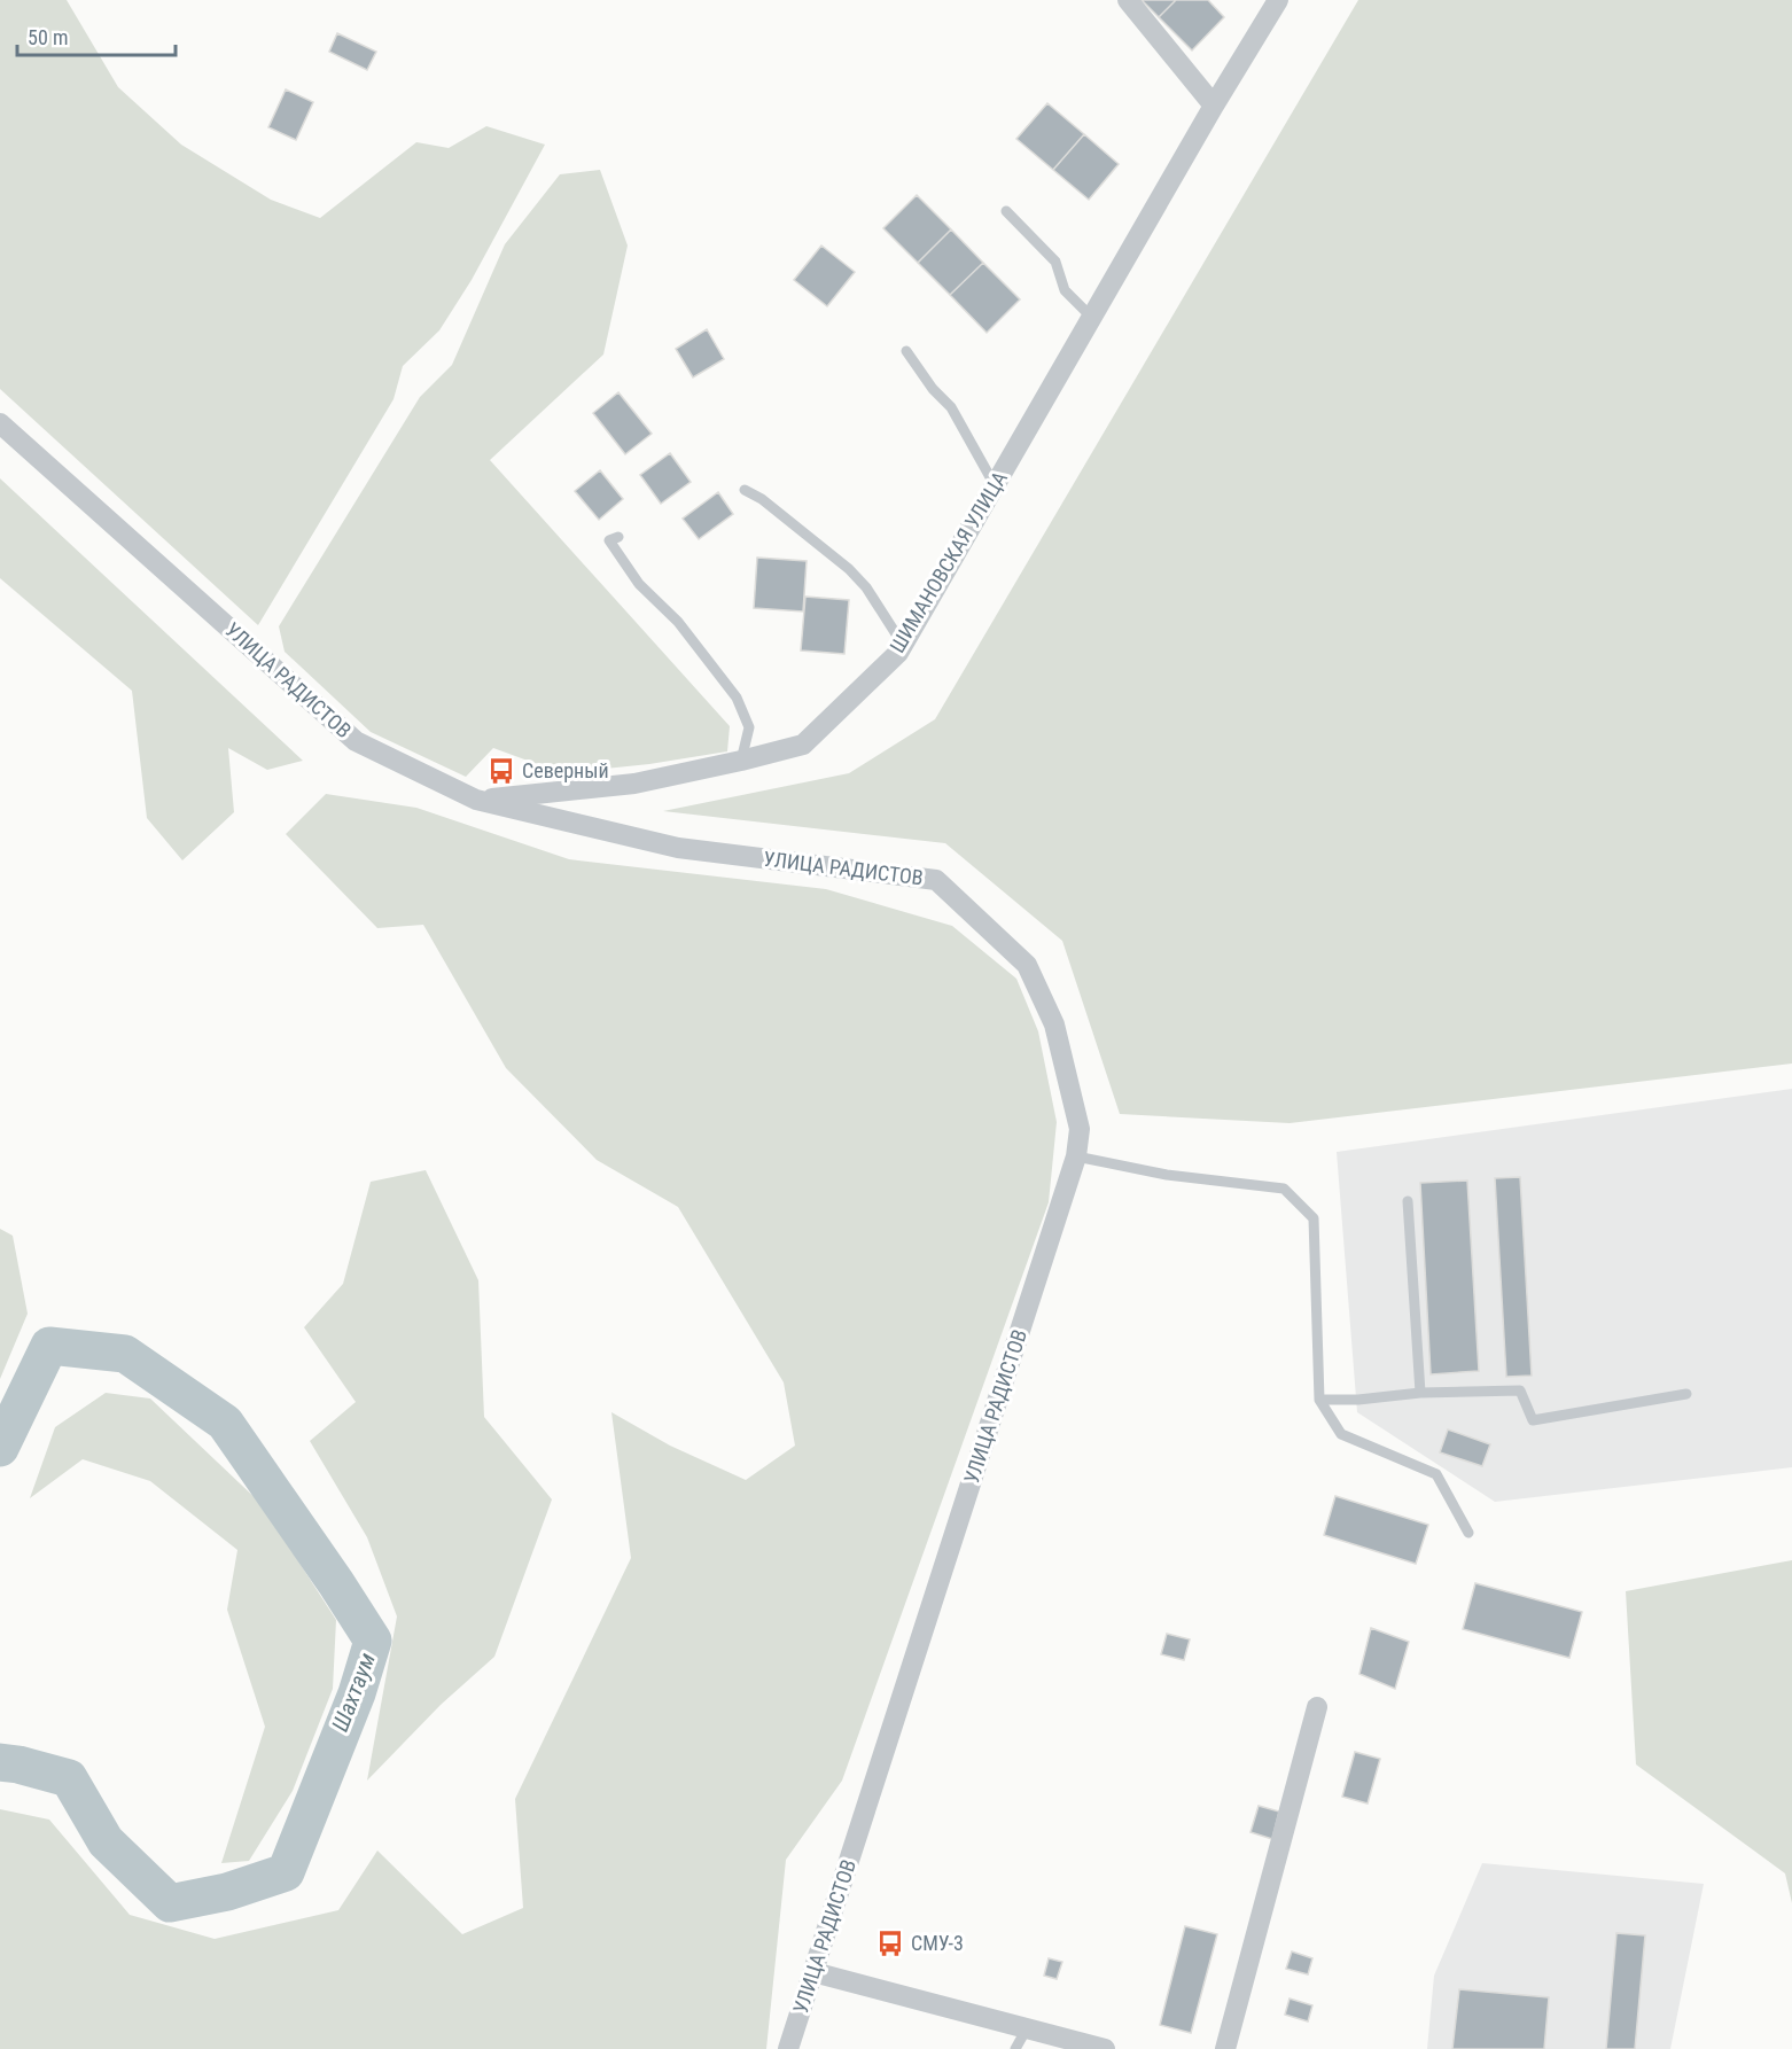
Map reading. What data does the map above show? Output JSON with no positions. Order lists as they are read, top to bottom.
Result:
{
  "streets": {
    "street": ["ШИМАНОВСКАЯ УЛИЦА", "УЛИЦА РАДИСТОВ"]
  },
  "crossings": [
    ["ШИМАНОВСКАЯ УЛИЦА", "УЛИЦА РАДИСТОВ"]
  ],
  "water": ["Шахтаум"],
  "places": {
    "bus stop": ["Северный", "СМУ-3"]
  },
  "scale_bar": "50 m"
}
